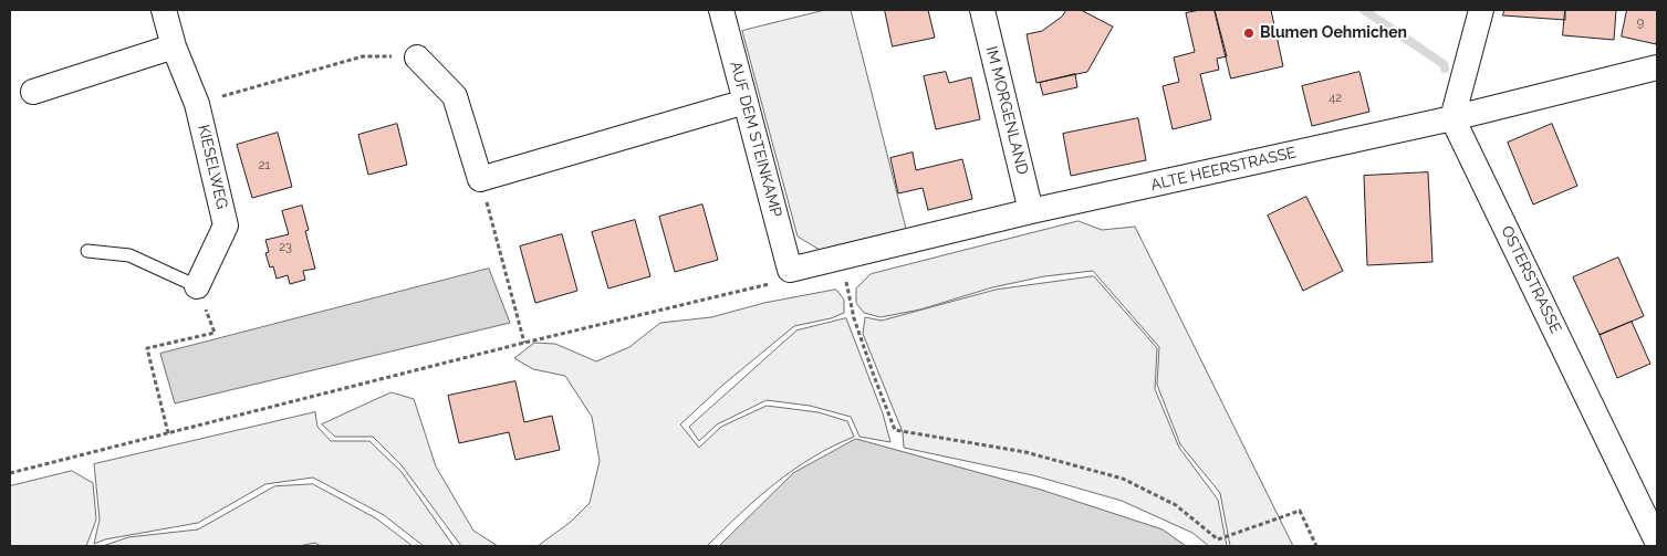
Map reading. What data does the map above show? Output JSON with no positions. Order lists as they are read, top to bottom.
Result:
{
  "streets": {
    "street": [
      "IM MORGENLAND",
      "AUF DEM STEINKAMP",
      "KIESELWEG",
      "ALTE HEERSTRASSE",
      "OSTERSTRASSE"
    ]
  },
  "crossings": [
    ["IM MORGENLAND", "ALTE HEERSTRASSE"],
    ["AUF DEM STEINKAMP", "ALTE HEERSTRASSE"],
    ["ALTE HEERSTRASSE", "OSTERSTRASSE"]
  ],
  "places": ["Blumen Oehmichen"],
  "house_numbers": [
    "9",
    "42",
    "21",
    "23"
  ]
}
